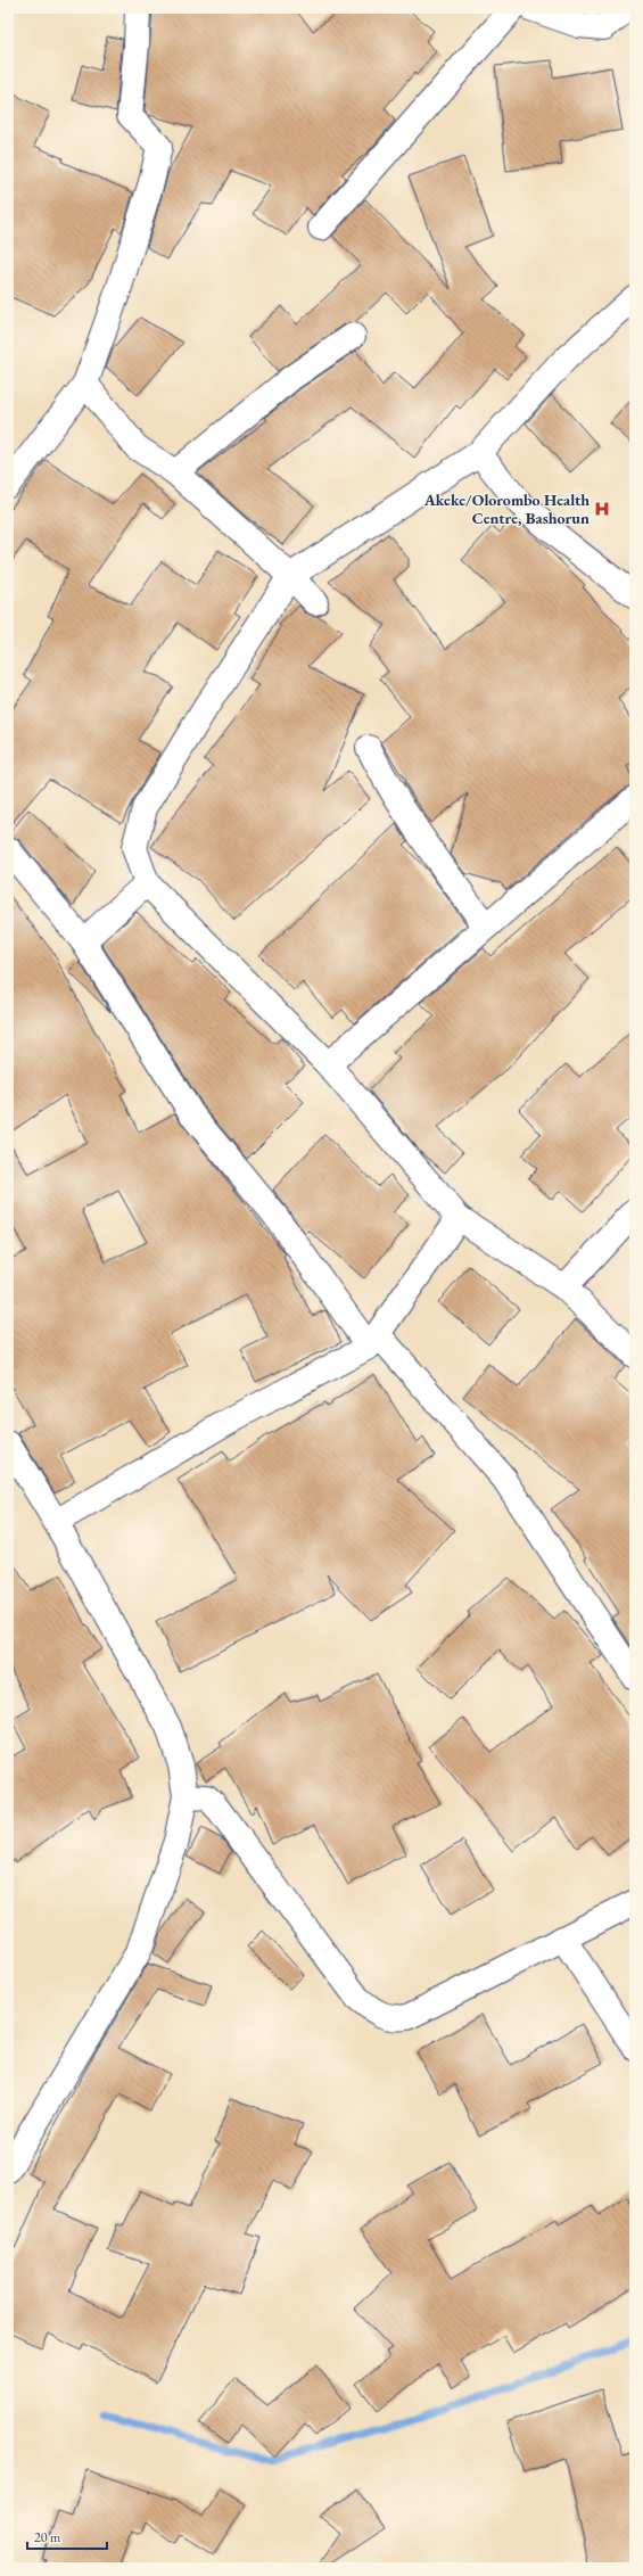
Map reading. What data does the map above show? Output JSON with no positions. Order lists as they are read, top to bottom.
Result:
{
  "places": {
    "hospital": ["Akeke/Olorombo Health Centre, Bashorun"]
  },
  "scale_bar": "20 m"
}
